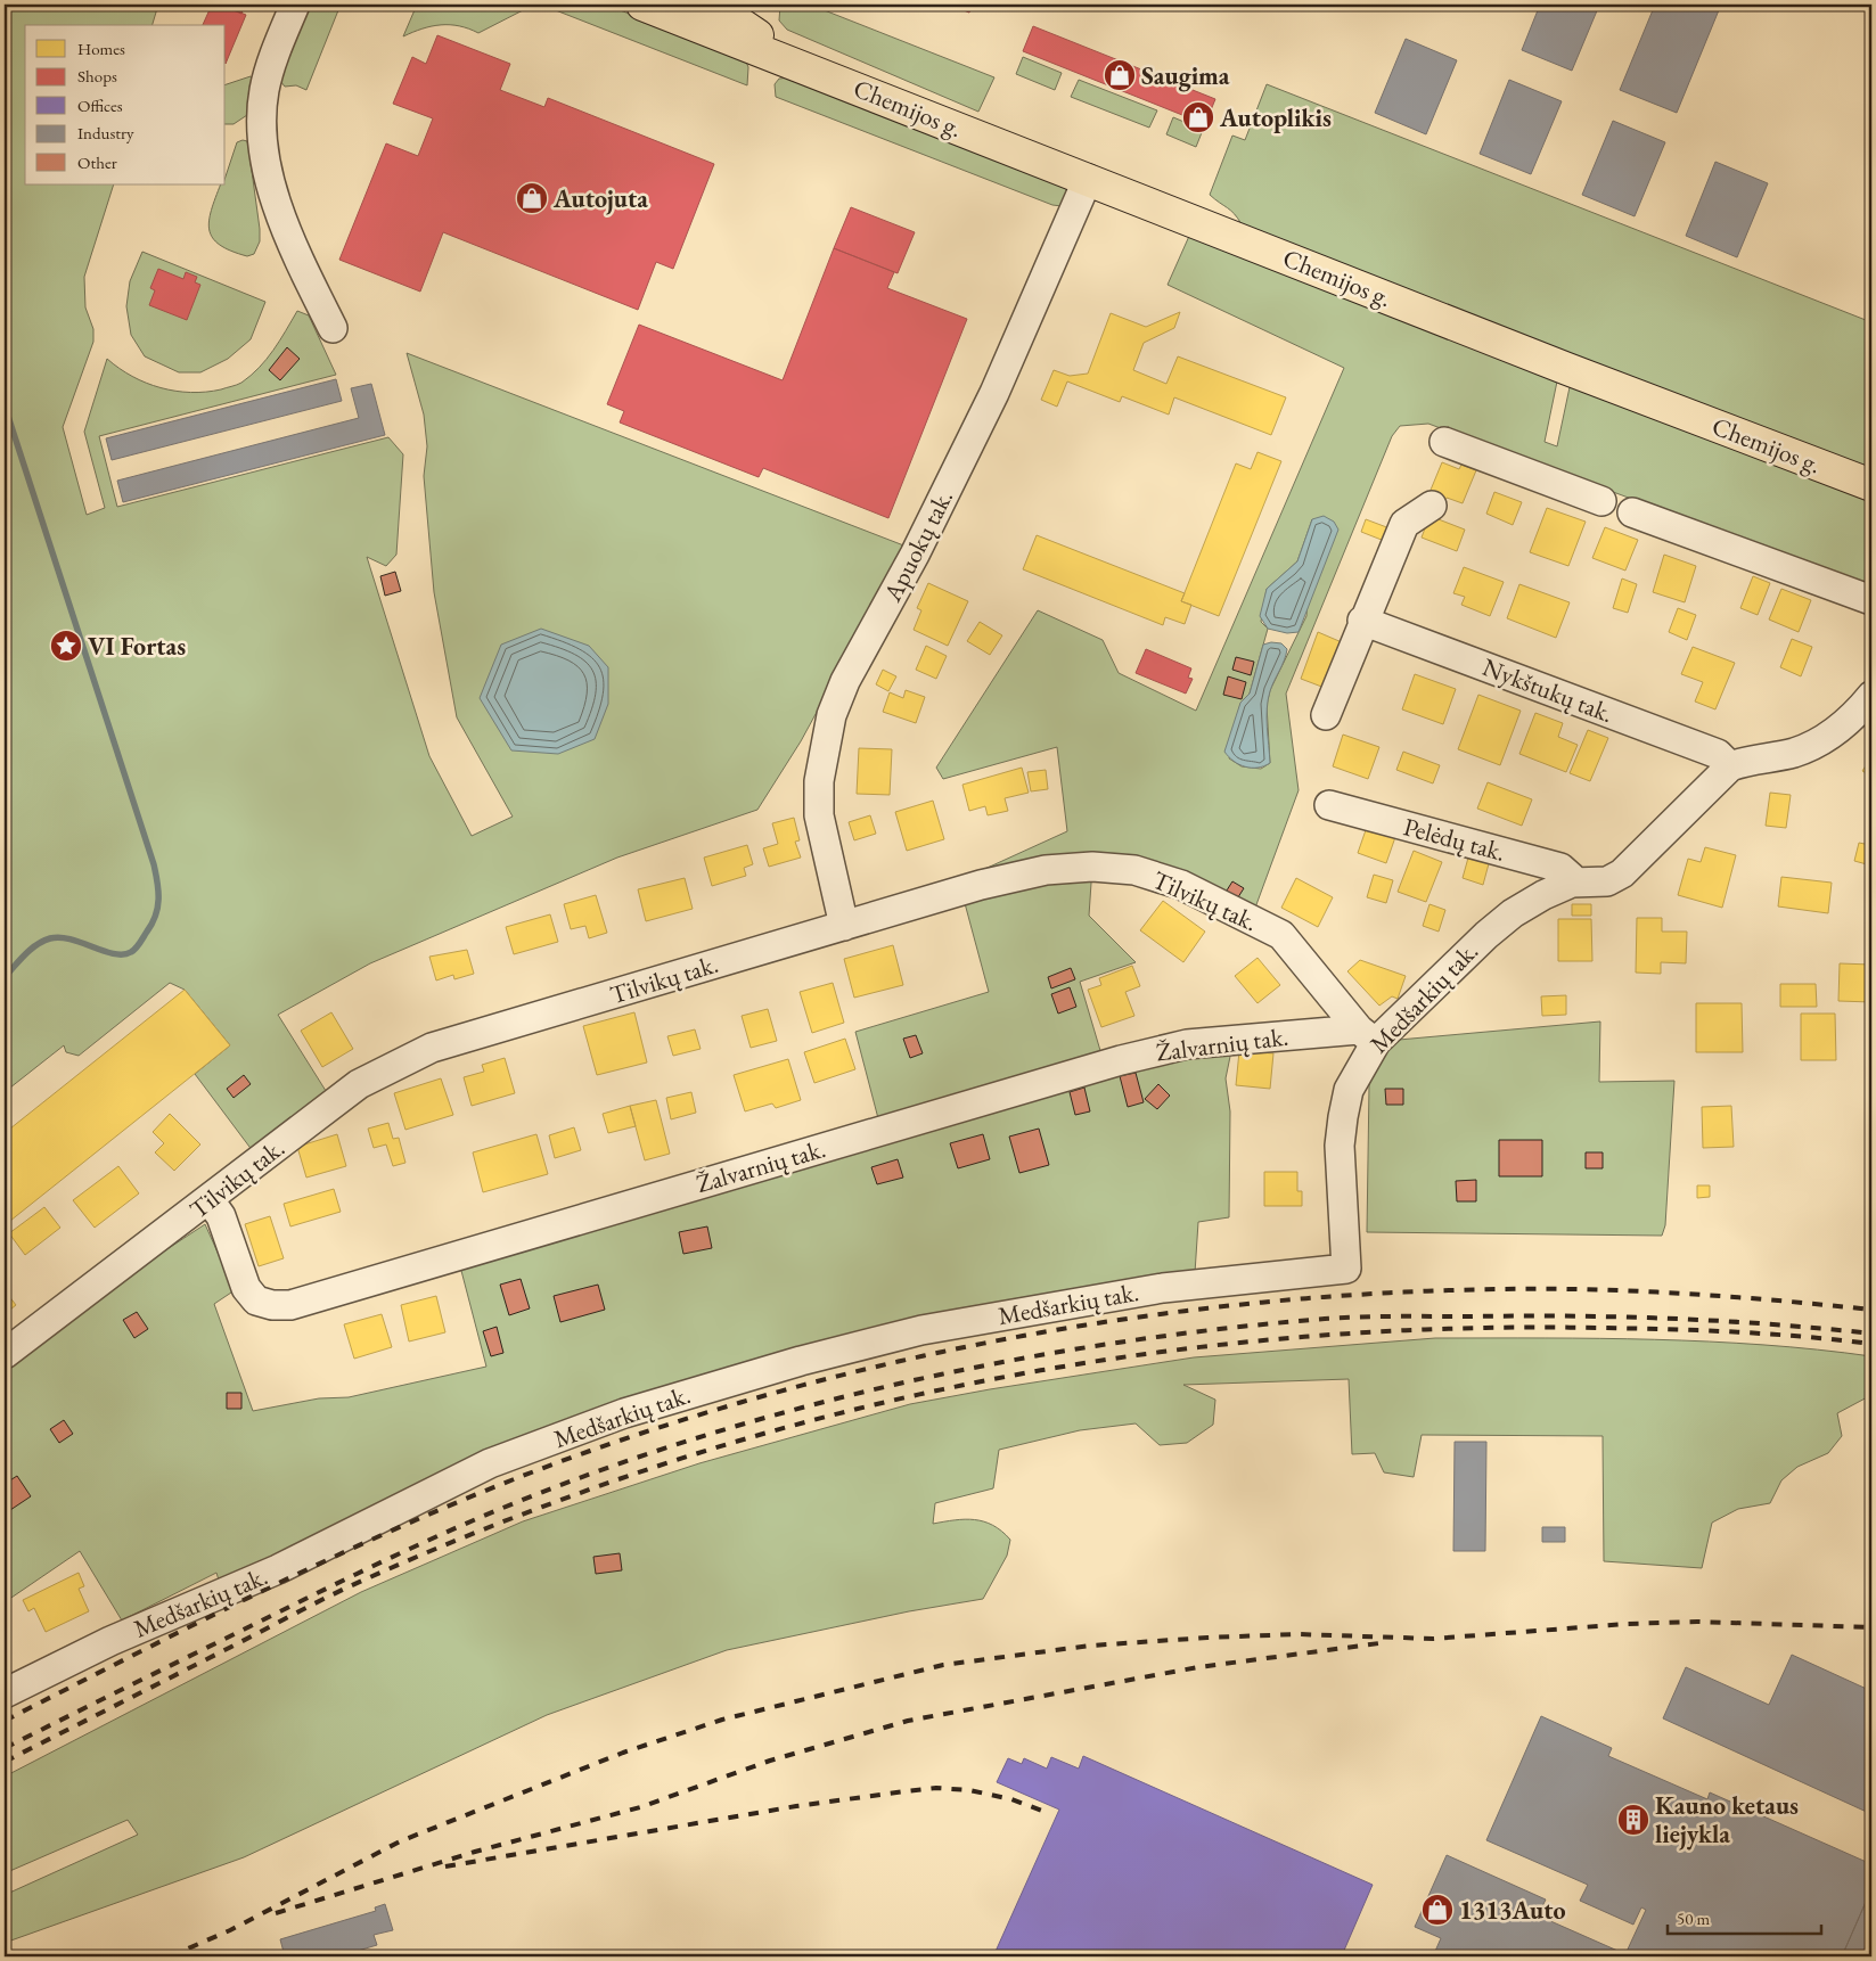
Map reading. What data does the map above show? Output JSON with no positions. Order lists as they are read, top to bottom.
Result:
{
  "streets": {
    "main road": ["Chemijos g."],
    "street": [
      "Apuokų tak.",
      "Nykštukų tak.",
      "Pelėdų tak.",
      "Tilvikų tak.",
      "Medšarkių tak.",
      "Žalvarnių tak."
    ]
  },
  "crossings": [
    ["Chemijos g.", "Apuokų tak."],
    ["Apuokų tak.", "Tilvikų tak."],
    ["Nykštukų tak.", "Medšarkių tak."],
    ["Pelėdų tak.", "Medšarkių tak."],
    ["Tilvikų tak.", "Medšarkių tak."],
    ["Tilvikų tak.", "Žalvarnių tak."],
    ["Medšarkių tak.", "Žalvarnių tak."]
  ],
  "places": {
    "shop": [
      "Saugima",
      "Autoplikis",
      "Autojuta",
      "1313Auto"
    ],
    "place": ["VI Fortas"],
    "building": ["Kauno ketaus liejykla"]
  },
  "legend": [
    "Homes",
    "Shops",
    "Offices",
    "Industry",
    "Other"
  ],
  "scale_bar": "50 m"
}
